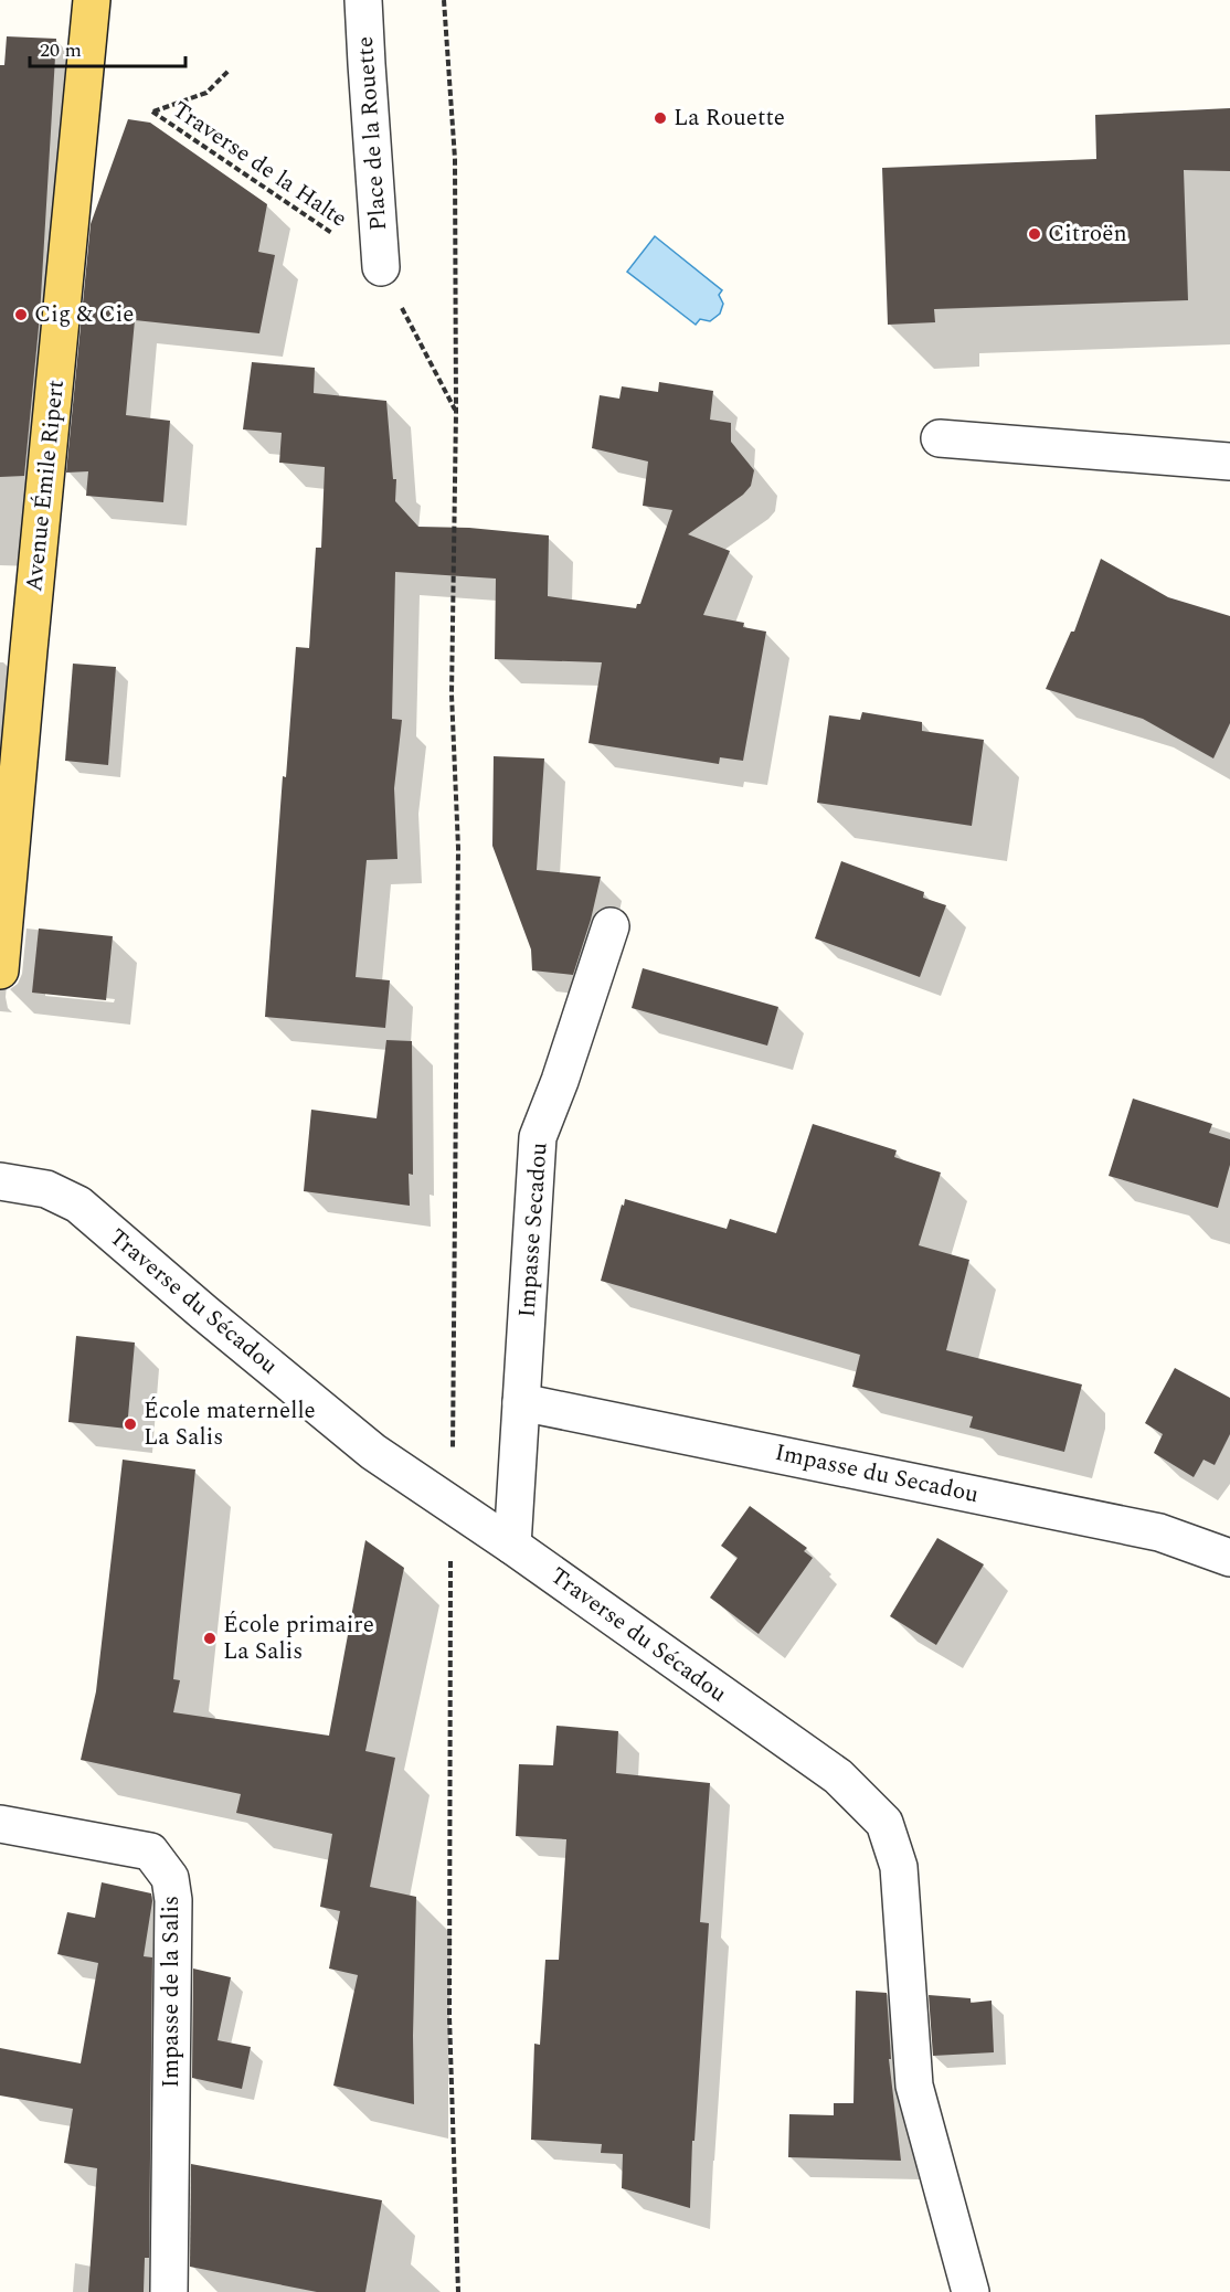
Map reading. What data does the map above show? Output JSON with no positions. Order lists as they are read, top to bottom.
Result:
{
  "streets": {
    "main road": ["Avenue Émile Ripert"],
    "street": [
      "Place de la Rouette",
      "Impasse Secadou",
      "Traverse du Sécadou",
      "Impasse du Secadou",
      "Impasse de la Salis"
    ],
    "path": ["Traverse de la Halte"]
  },
  "crossings": [
    ["Place de la Rouette", "Traverse de la Halte"],
    ["Impasse Secadou", "Traverse du Sécadou"],
    ["Impasse Secadou", "Impasse du Secadou"]
  ],
  "places": [
    "La Rouette",
    "Citroën",
    "Cig & Cie",
    "École maternelle La Salis",
    "École primaire La Salis"
  ],
  "scale_bar": "20 m"
}
